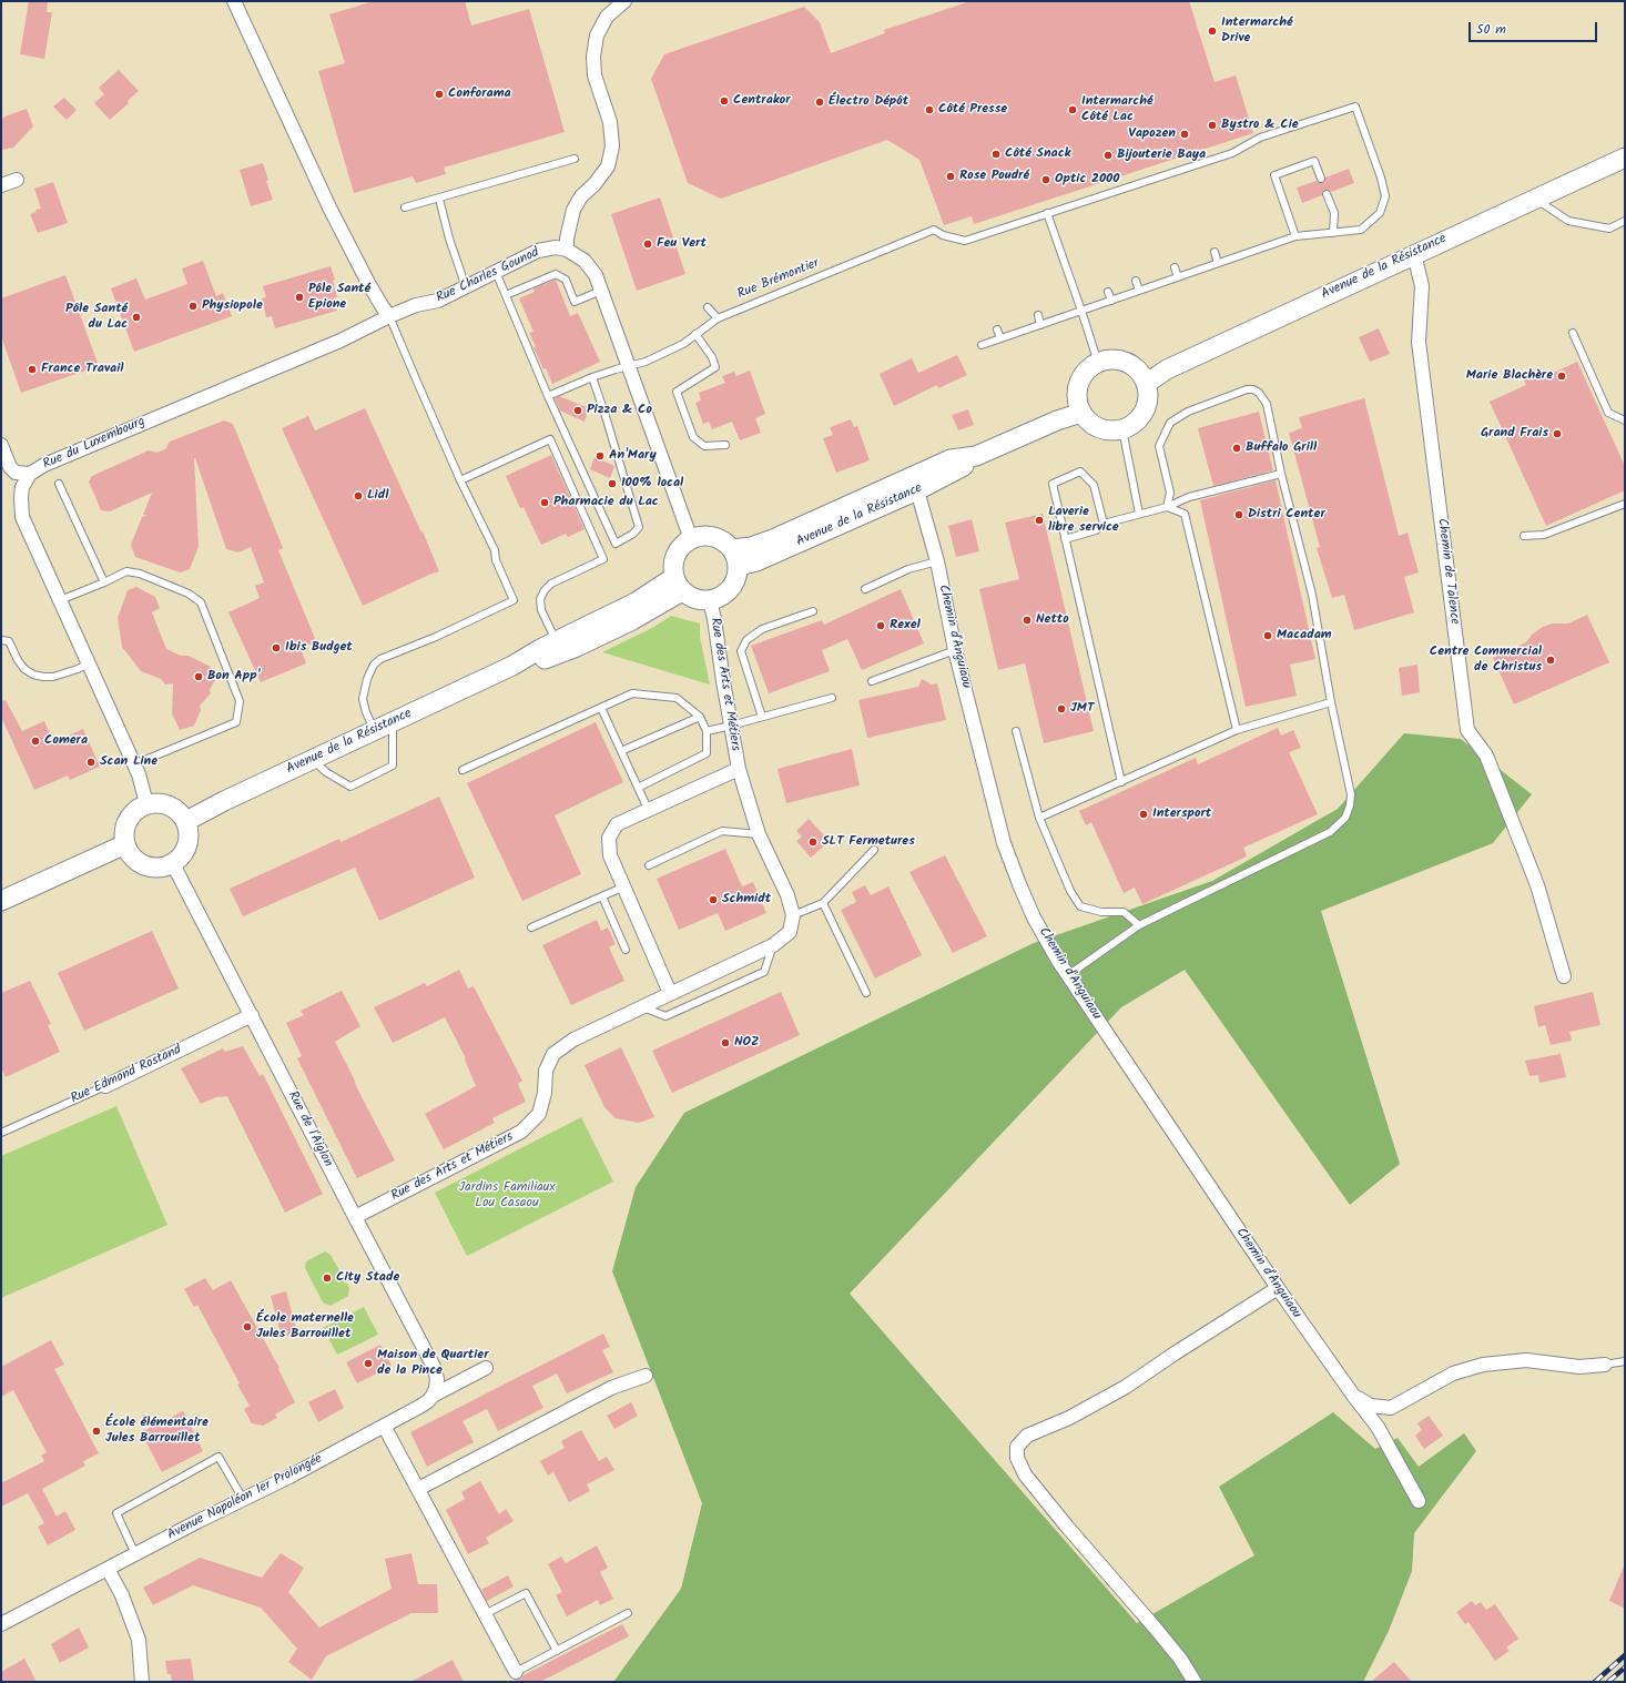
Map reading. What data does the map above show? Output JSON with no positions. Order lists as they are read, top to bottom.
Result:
{
  "streets": {
    "main road": ["Avenue de la Résistance"],
    "street": [
      "Rue Charles Gounod",
      "Rue du Luxembourg",
      "Chemin de Talence",
      "Chemin d'Anguiaou",
      "Rue des Arts et Métiers",
      "Rue Edmond Rostand",
      "Rue de l'Aiglon",
      "Avenue Napoléon 1er Prolongée"
    ],
    "lane": ["Rue Brémontier"]
  },
  "crossings": [
    ["Avenue de la Résistance", "Rue du Luxembourg"],
    ["Avenue de la Résistance", "Chemin de Talence"],
    ["Avenue de la Résistance", "Chemin d'Anguiaou"],
    ["Avenue de la Résistance", "Rue des Arts et Métiers"],
    ["Avenue de la Résistance", "Rue de l'Aiglon"],
    ["Rue Charles Gounod", "Rue du Luxembourg"],
    ["Rue du Luxembourg", "Rue de l'Aiglon"],
    ["Rue des Arts et Métiers", "Rue de l'Aiglon"],
    ["Rue Edmond Rostand", "Rue de l'Aiglon"],
    ["Rue de l'Aiglon", "Avenue Napoléon 1er Prolongée"]
  ],
  "parks": ["Jardins Familiaux Lou Casaou"],
  "places": [
    "Intermarché Drive",
    "Conforama",
    "Centrakor",
    "Électro Dépôt",
    "Côté Presse",
    "Intermarché Côté Lac",
    "Bystro & Cie",
    "Vapozen",
    "Côté Snack",
    "Bijouterie Baya",
    "Rose Poudré",
    "Optic 2000",
    "Feu Vert",
    "Pôle Santé Epione",
    "Physiopole",
    "Pôle Santé du Lac",
    "France Travail",
    "Marie Blachère",
    "Pizza & Co",
    "Grand Frais",
    "Buffalo Grill",
    "An'Mary",
    "100% local",
    "Lidl",
    "Pharmacie du Lac",
    "Distri Center",
    "Laverie libre service",
    "Netto",
    "Rexel",
    "Macadam",
    "Ibis Budget",
    "Centre Commercial de Christus",
    "Bon App'",
    "JMT",
    "Comera",
    "Scan Line",
    "Intersport",
    "SLT Fermetures",
    "Schmidt",
    "NOZ",
    "City Stade",
    "École maternelle Jules Barrouillet",
    "Maison de Quartier de la Pince",
    "École élémentaire Jules Barrouillet"
  ],
  "scale_bar": "50 m"
}
